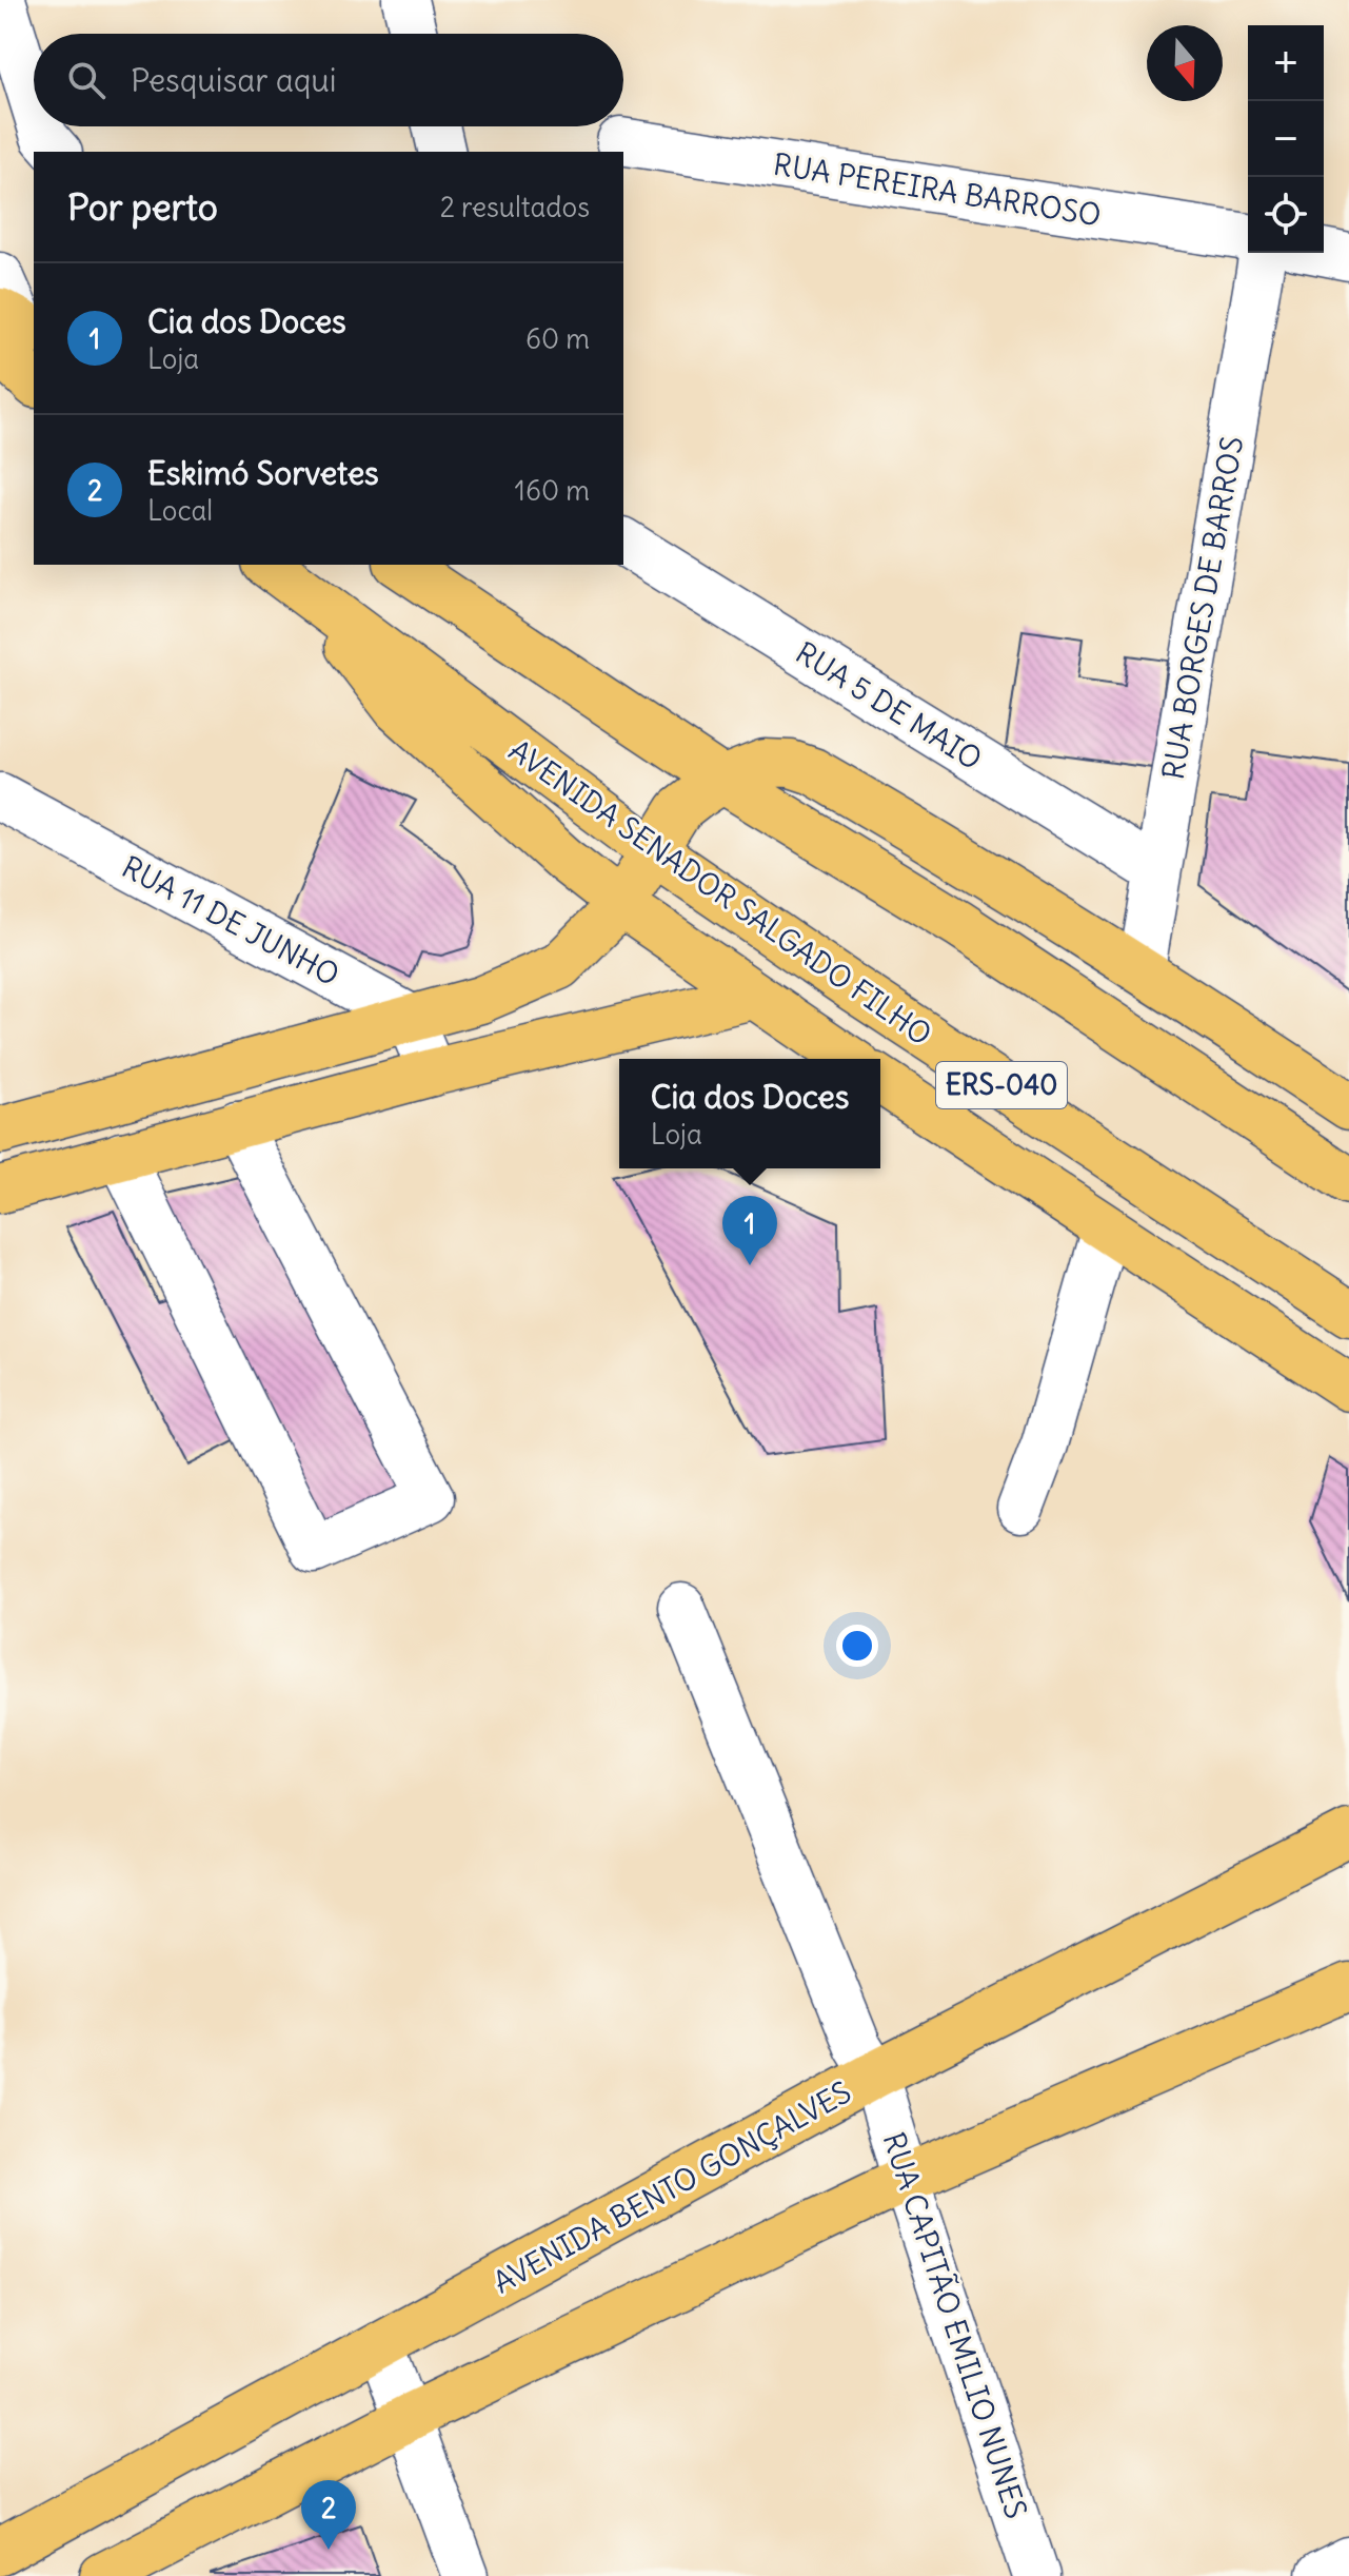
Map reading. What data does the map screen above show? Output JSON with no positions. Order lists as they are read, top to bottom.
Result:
{
  "streets": {
    "main road": ["AVENIDA SENADOR SALGADO FILHO", "ERS-040", "AVENIDA BENTO GONÇALVES"],
    "street": [
      "RUA PEREIRA BARROSO",
      "RUA BORGES DE BARROS",
      "RUA 5 DE MAIO",
      "RUA 11 DE JUNHO",
      "RUA CAPITÃO EMILIO NUNES"
    ]
  },
  "crossings": [
    ["RUA BORGES DE BARROS", "RUA 5 DE MAIO"],
    ["AVENIDA BENTO GONÇALVES", "RUA CAPITÃO EMILIO NUNES"]
  ],
  "north": "bottom",
  "page": {
    "map_buttons": ["+", "−"],
    "search": "Pesquisar aqui",
    "heading": ["Por perto", "2 resultados"],
    "list": [
      {
        "mark": "1",
        "name": "Cia dos Doces",
        "note": "Loja",
        "value": "60 m"
      },
      {
        "mark": "2",
        "name": "Eskimó Sorvetes",
        "note": "Local",
        "value": "160 m"
      }
    ],
    "popup": ["Cia dos Doces", "Loja"],
    "pins": ["1", "2"]
  }
}
